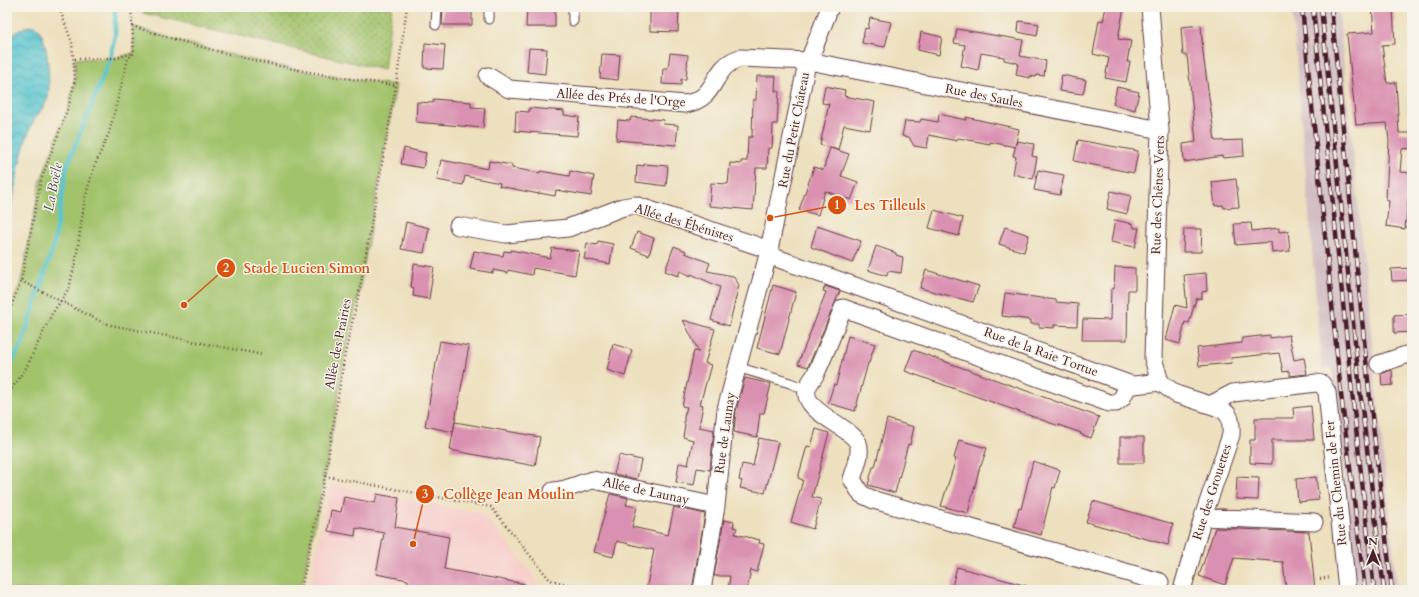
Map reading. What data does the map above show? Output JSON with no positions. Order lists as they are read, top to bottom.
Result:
{
  "streets": {
    "street": [
      "Rue des Saules",
      "Allée des Prés de l'Orge",
      "Rue du Petit Château",
      "Rue des Chênes Verts",
      "Allée des Ébénistes",
      "Rue de la Raie Tortue",
      "Rue de Launay",
      "Rue du Chemin de Fer",
      "Allée de Launay",
      "Rue des Grouettes"
    ],
    "path": ["Allée des Prairies"]
  },
  "crossings": [
    ["Rue des Saules", "Allée des Prés de l'Orge"],
    ["Rue des Saules", "Rue du Petit Château"],
    ["Rue des Saules", "Rue des Chênes Verts"],
    ["Allée des Prés de l'Orge", "Rue du Petit Château"],
    ["Rue du Petit Château", "Allée des Ébénistes"],
    ["Rue du Petit Château", "Rue de la Raie Tortue"],
    ["Rue du Petit Château", "Rue de Launay"],
    ["Rue des Chênes Verts", "Rue de la Raie Tortue"],
    ["Allée des Ébénistes", "Rue de la Raie Tortue"],
    ["Allée des Ébénistes", "Rue de Launay"],
    ["Rue de la Raie Tortue", "Rue de Launay"],
    ["Rue de Launay", "Allée de Launay"],
    ["Rue du Chemin de Fer", "Rue des Grouettes"]
  ],
  "water": ["La Boële"],
  "places": ["Les Tilleuls", "Stade Lucien Simon", "Collège Jean Moulin"],
  "north": "top"
}
